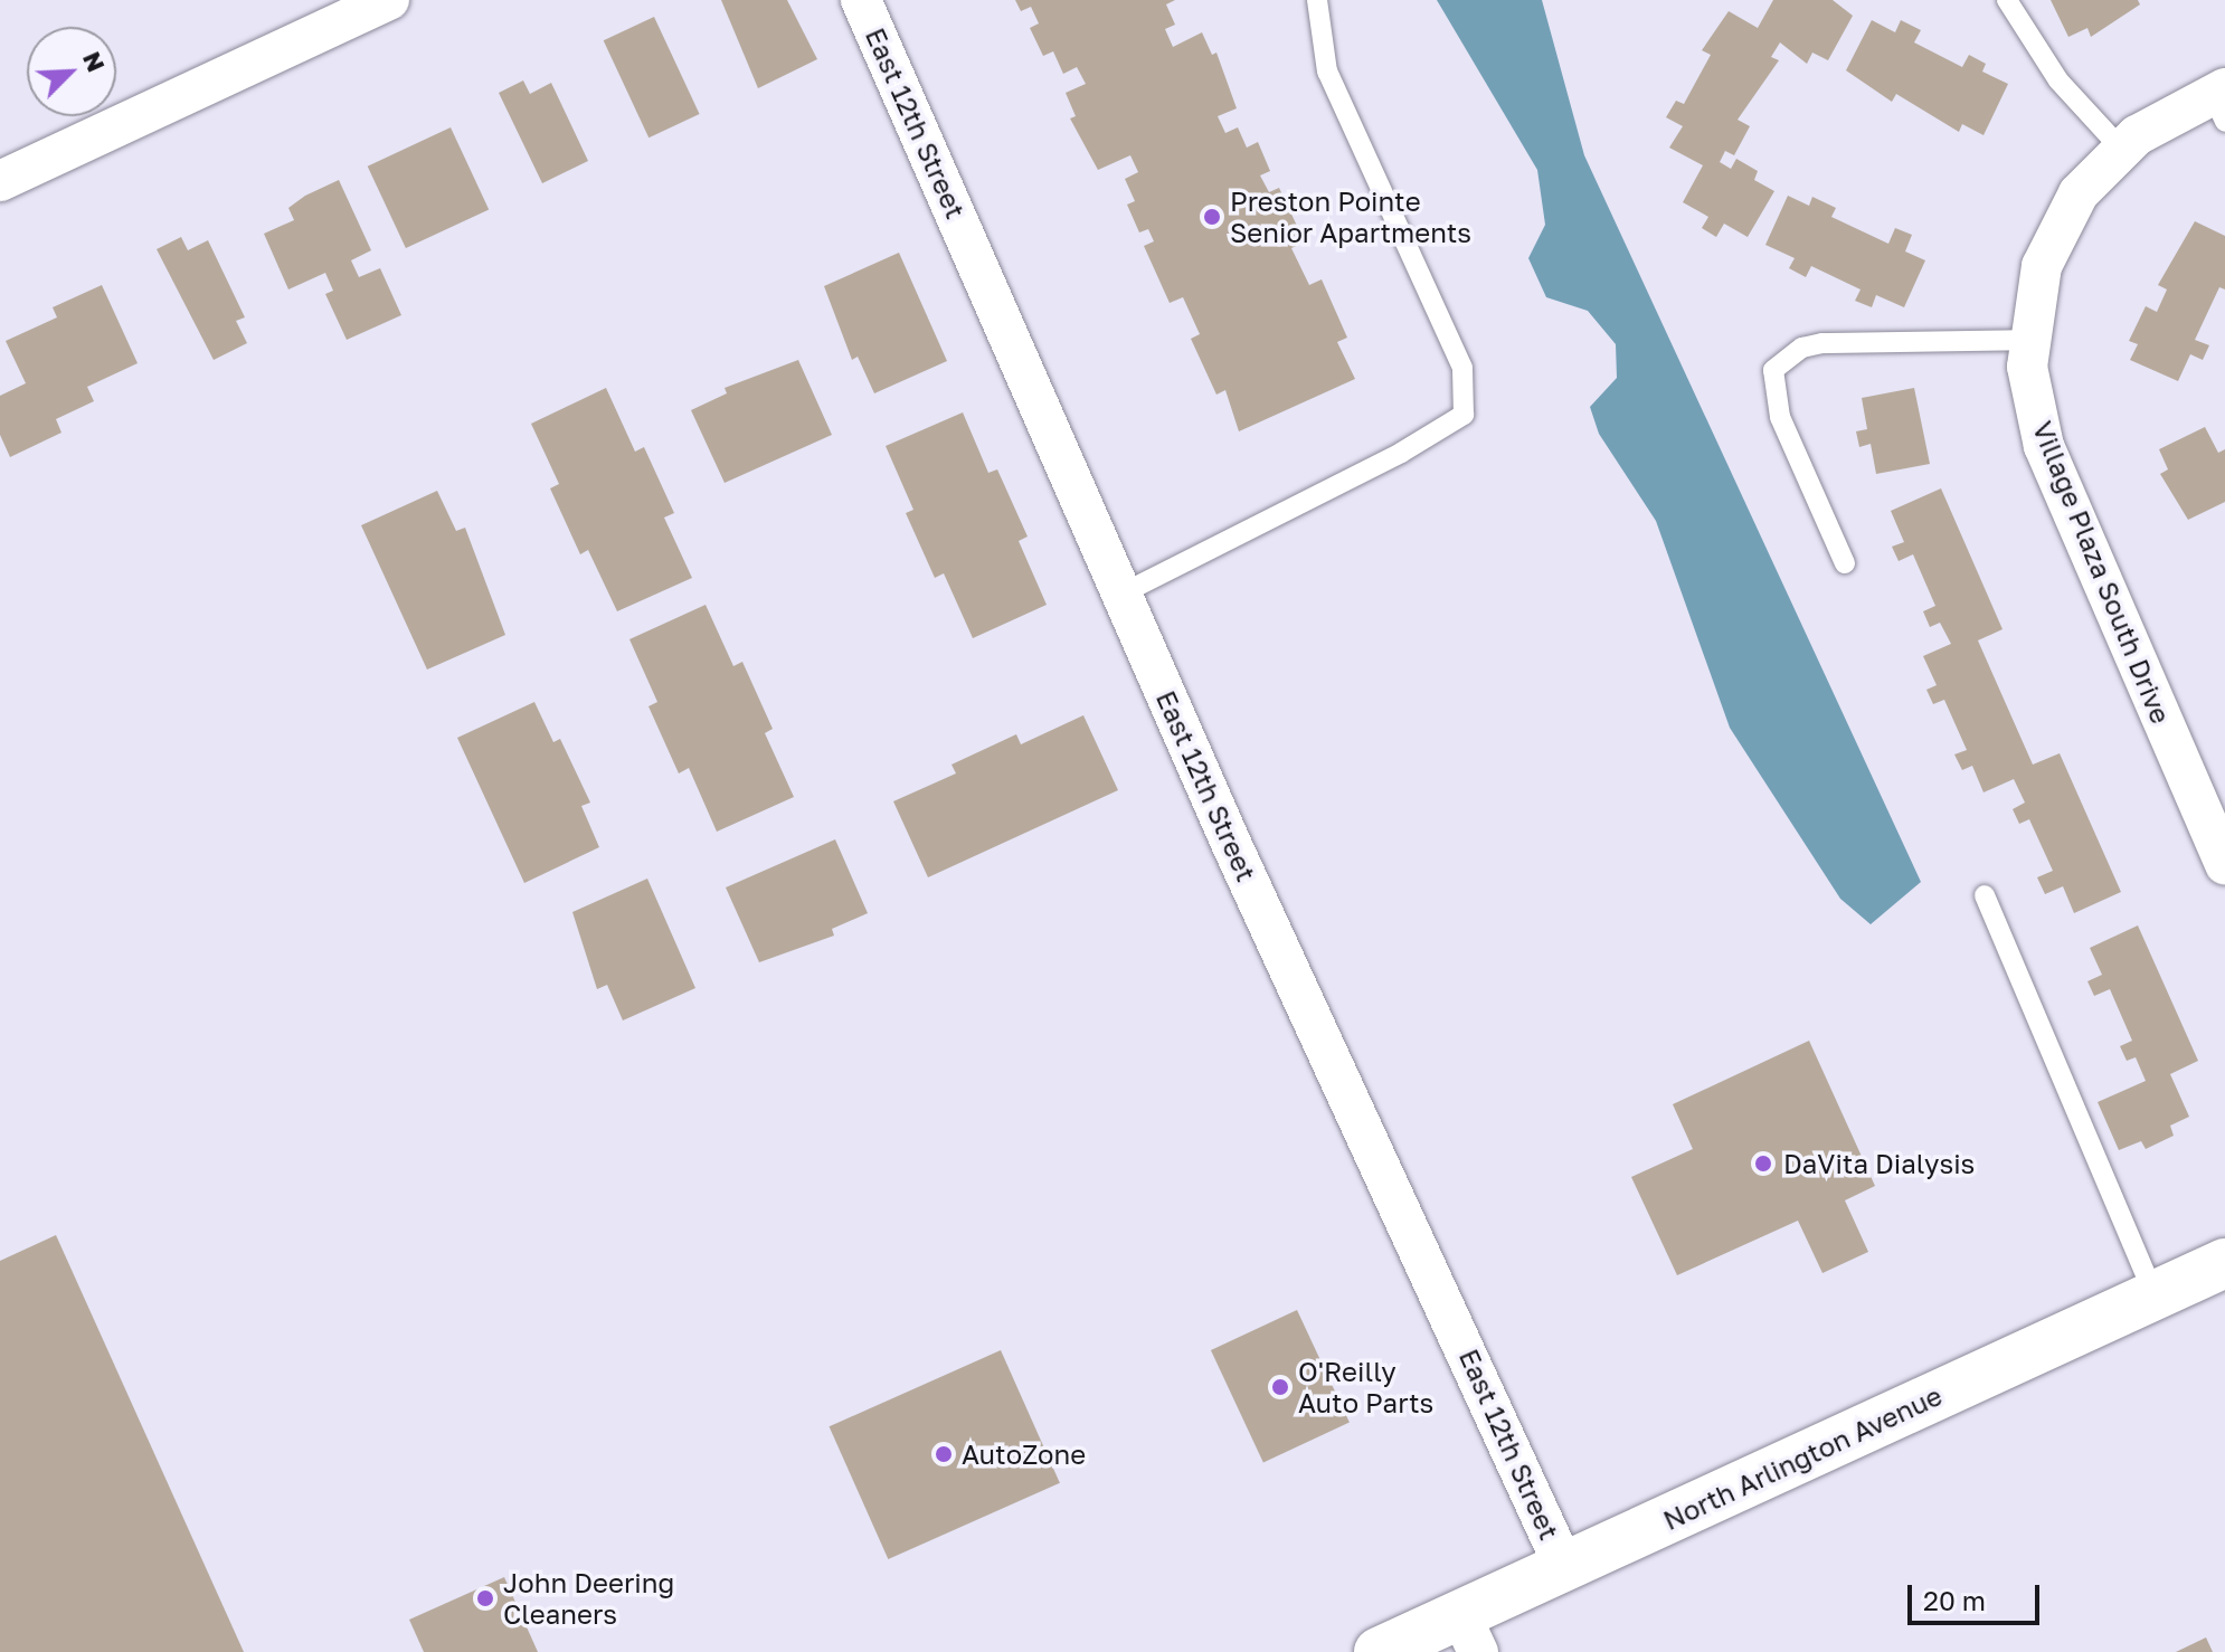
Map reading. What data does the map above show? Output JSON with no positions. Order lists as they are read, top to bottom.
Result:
{
  "streets": {
    "main road": ["North Arlington Avenue"],
    "street": ["East 12th Street", "Village Plaza South Drive"]
  },
  "crossings": [
    ["East 12th Street", "North Arlington Avenue"]
  ],
  "places": [
    "Preston Pointe Senior Apartments",
    "DaVita Dialysis",
    "O'Reilly Auto Parts",
    "AutoZone",
    "John Deering Cleaners"
  ],
  "scale_bar": "20 m",
  "north": "top right"
}
